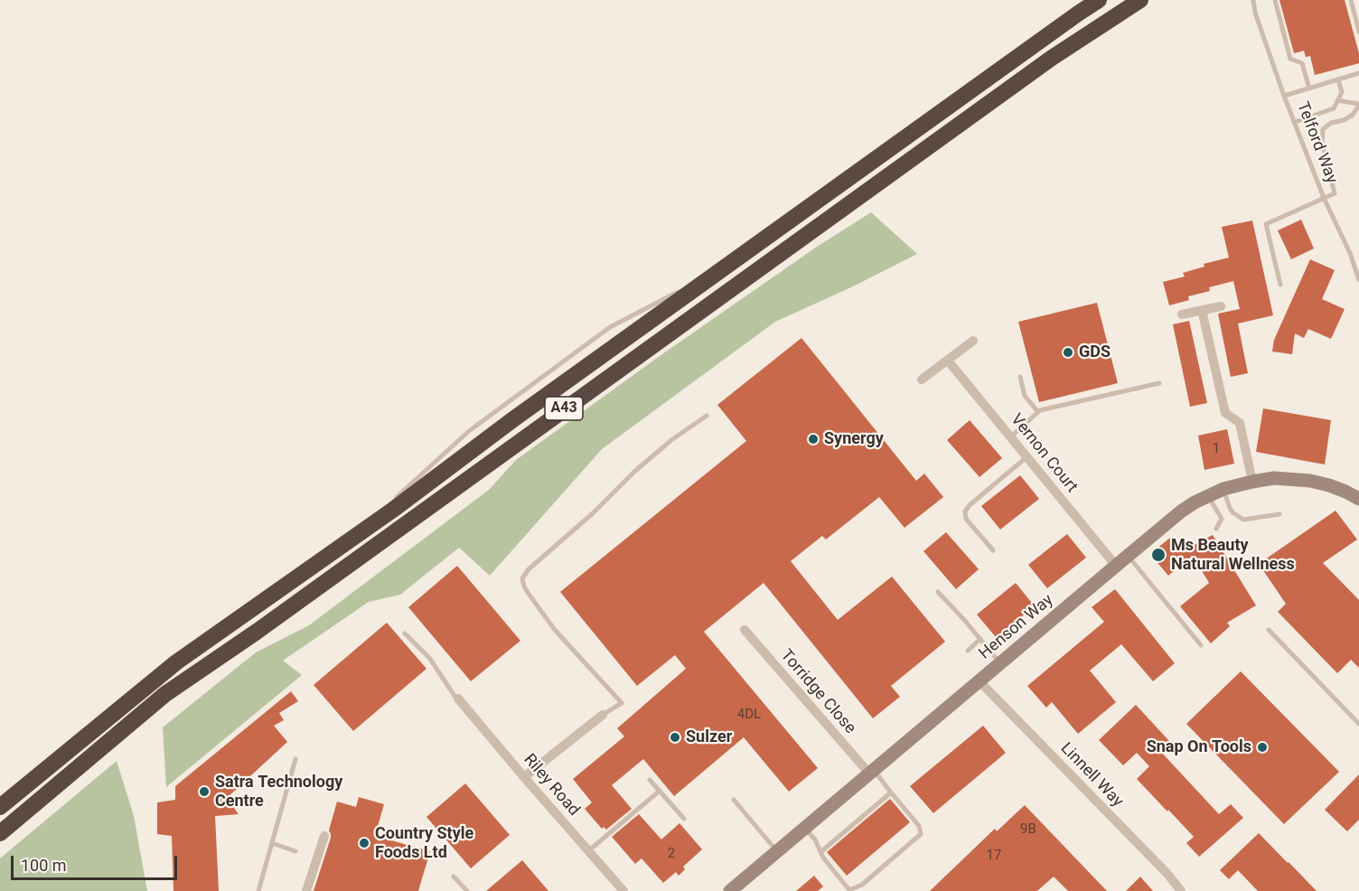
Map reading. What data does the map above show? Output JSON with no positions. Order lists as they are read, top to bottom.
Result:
{
  "streets": {
    "highway": ["A43"],
    "street": [
      "Vernon Court",
      "Henson Way",
      "Torridge Close",
      "Linnell Way",
      "Riley Road"
    ],
    "lane": ["Telford Way"]
  },
  "crossings": [
    ["Vernon Court", "Henson Way"],
    ["Henson Way", "Torridge Close"],
    ["Henson Way", "Linnell Way"]
  ],
  "places": [
    "GDS",
    "Synergy",
    "Ms Beauty Natural Wellness",
    "Sulzer",
    "Snap On Tools",
    "Satra Technology Centre",
    "Country Style Foods Ltd"
  ],
  "house_numbers": [
    "1",
    "4DL",
    "9B",
    "2",
    "17"
  ],
  "scale_bar": "100 m"
}
